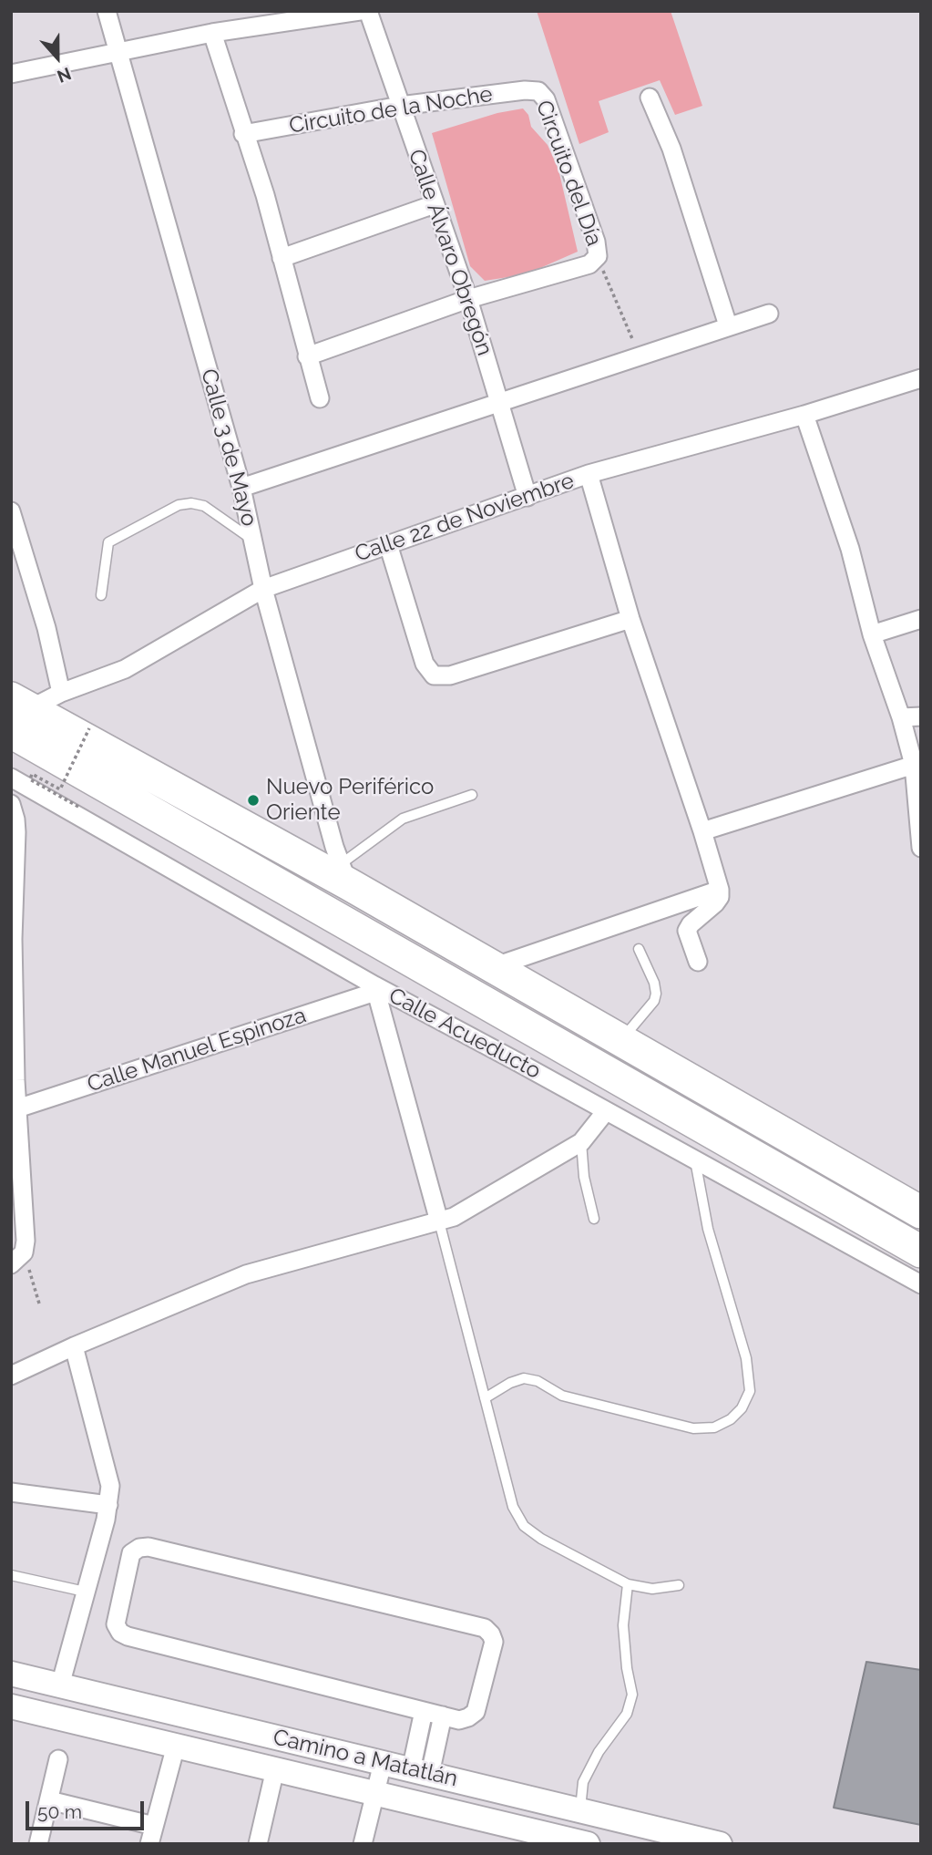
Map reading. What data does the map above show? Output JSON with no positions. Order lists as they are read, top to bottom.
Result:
{
  "streets": {
    "street": [
      "Circuito de la Noche",
      "Circuito del Día",
      "Calle Álvaro Obregón",
      "Calle 3 de Mayo",
      "Calle 22 de Noviembre",
      "Calle Acueducto",
      "Calle Manuel Espinoza",
      "Camino a Matatlán"
    ]
  },
  "crossings": [
    ["Circuito de la Noche", "Circuito del Día"],
    ["Circuito de la Noche", "Calle Álvaro Obregón"],
    ["Circuito del Día", "Calle Álvaro Obregón"],
    ["Calle Álvaro Obregón", "Calle 22 de Noviembre"],
    ["Calle 3 de Mayo", "Calle 22 de Noviembre"],
    ["Calle Acueducto", "Calle Manuel Espinoza"]
  ],
  "places": ["Nuevo Periférico Oriente"],
  "scale_bar": "50 m",
  "north": "bottom"
}
